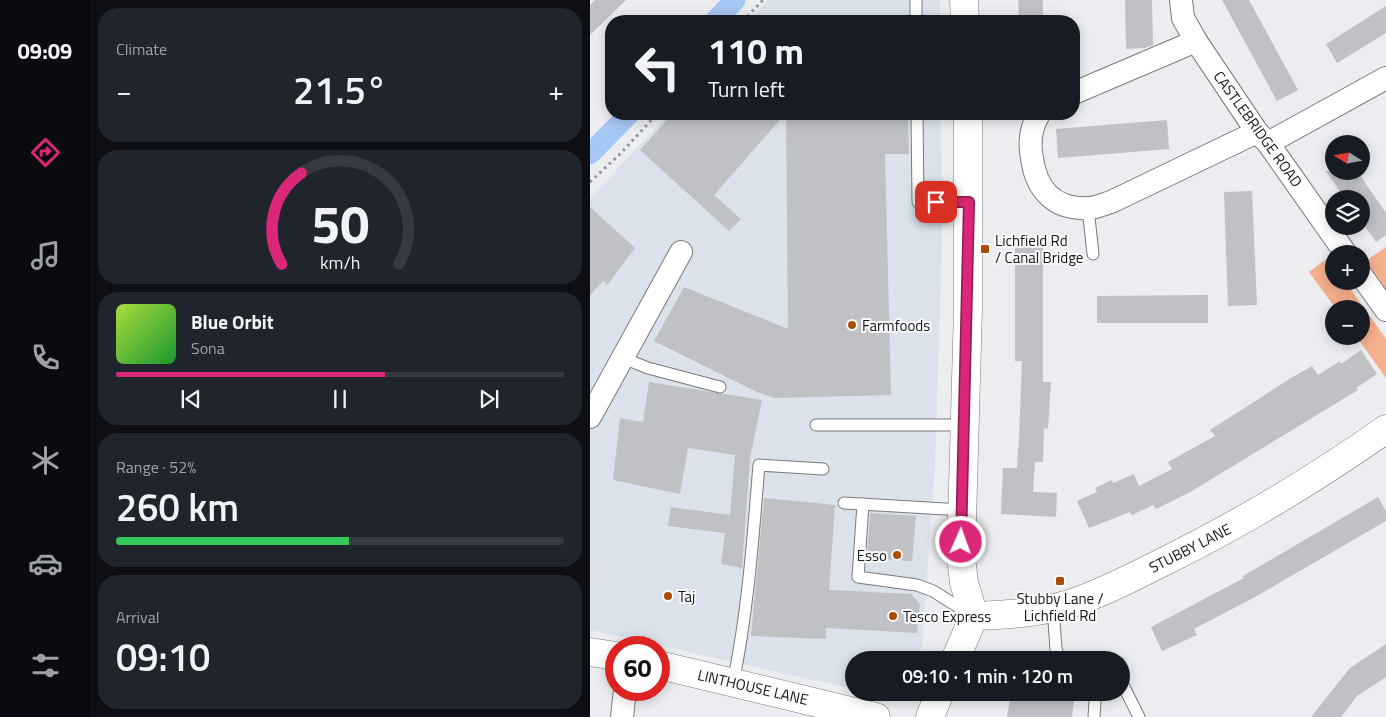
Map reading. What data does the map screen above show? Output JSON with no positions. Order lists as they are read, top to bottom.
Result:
{
  "streets": {
    "street": ["CASTLEBRIDGE ROAD", "STUBBY LANE", "LINTHOUSE LANE"]
  },
  "places": {
    "transit": ["Lichfield Rd / Canal Bridge", "Stubby Lane / Lichfield Rd"],
    "other": [
      "Farmfoods",
      "Esso",
      "Taj",
      "Tesco Express"
    ]
  },
  "north": "left",
  "page": {
    "tabs": "09:09",
    "tile": [
      "Climate",
      ["Range · 52%", "260 km"],
      ["Arrival", "09:10"]
    ],
    "turn": ["110 m", "Turn left"],
    "heat": ["−", "21.5°", "+"],
    "map_buttons": ["+", "−"],
    "song": ["Blue Orbit", "Sona"],
    "limit": "60",
    "trip": "09:10 · 1 min · 120 m",
    "gauge": ["50", "km/h"]
  }
}
